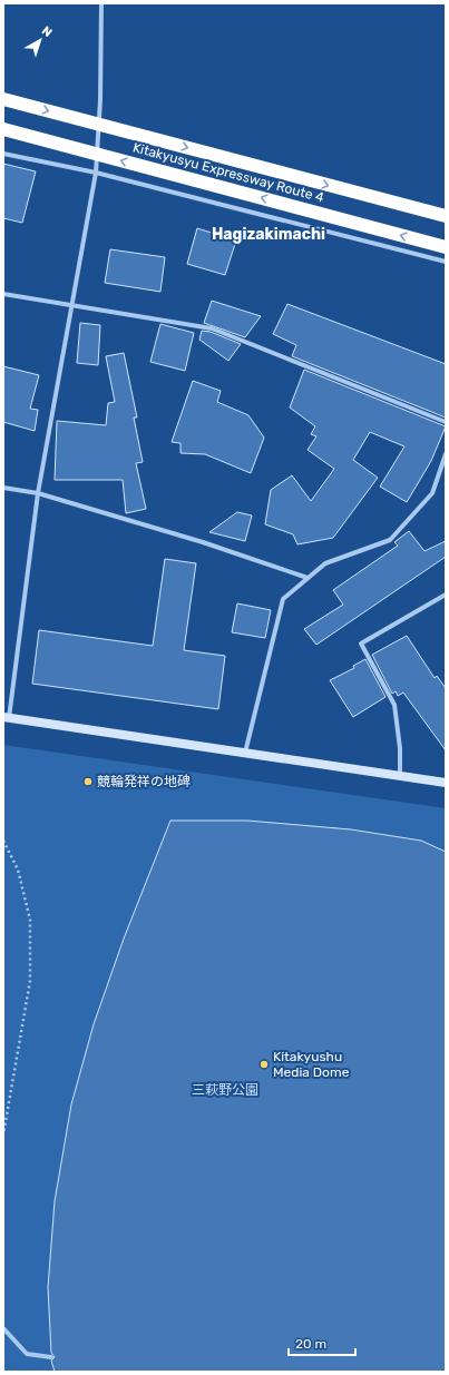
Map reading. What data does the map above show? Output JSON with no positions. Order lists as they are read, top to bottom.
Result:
{
  "streets": {
    "highway": ["Kitakyusyu Expressway Route 4"]
  },
  "districts": ["Hagizakimachi"],
  "parks": ["三萩野公園"],
  "places": ["競輪発祥の地碑", "Kitakyushu Media Dome"],
  "scale_bar": "20 m",
  "north": "top right"
}
